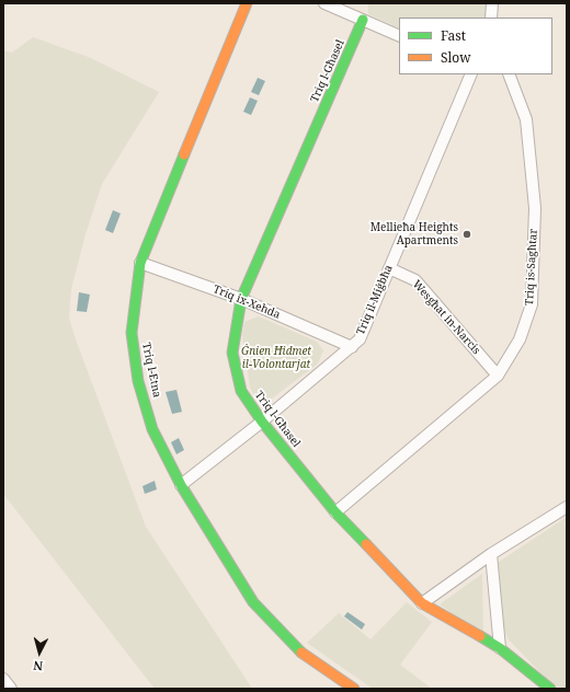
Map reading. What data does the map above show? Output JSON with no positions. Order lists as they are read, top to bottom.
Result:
{
  "streets": {
    "street": [
      "Triq l-Għasel",
      "Triq is-Sagħtar",
      "Triq il-Miġbħa",
      "Triq ix-Xehda",
      "Wesgħat in-Narcis",
      "Triq l-Etna"
    ]
  },
  "crossings": [
    ["Triq l-Għasel", "Triq is-Sagħtar"],
    ["Triq l-Għasel", "Triq il-Miġbħa"],
    ["Triq l-Għasel", "Triq ix-Xehda"],
    ["Triq is-Sagħtar", "Wesgħat in-Narcis"],
    ["Triq il-Miġbħa", "Triq ix-Xehda"],
    ["Triq il-Miġbħa", "Wesgħat in-Narcis"],
    ["Triq il-Miġbħa", "Triq l-Etna"],
    ["Triq ix-Xehda", "Triq l-Etna"]
  ],
  "parks": ["Ġnien Ħidmet il-Volontarjat"],
  "places": ["Mellieħa Heights Apartments"],
  "legend": ["Fast", "Slow"],
  "north": "bottom"
}
